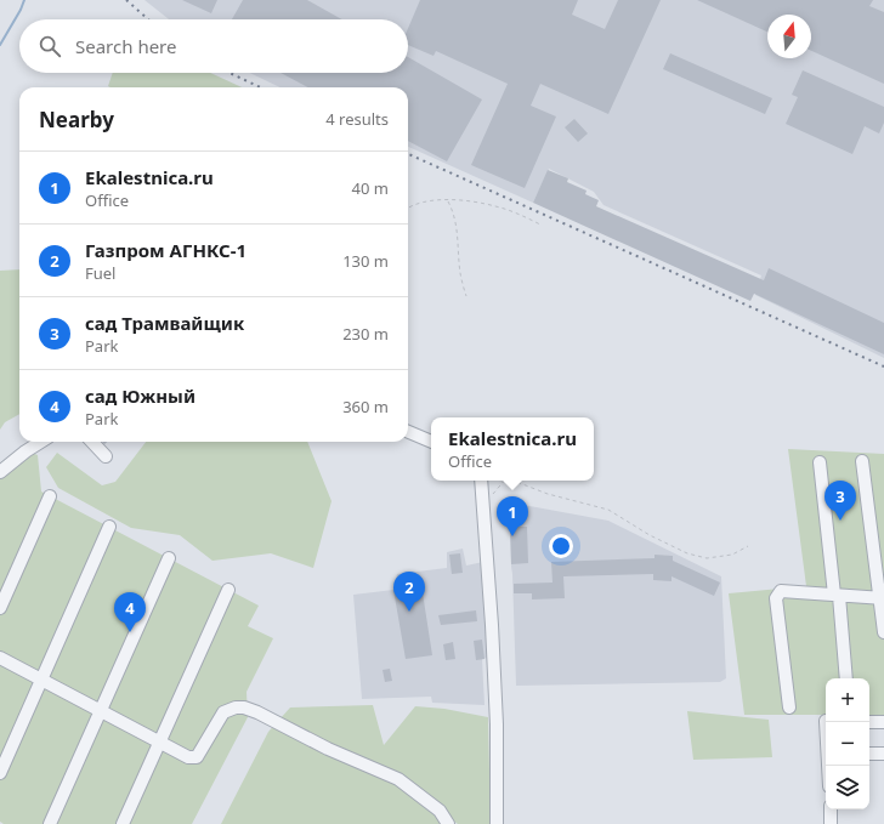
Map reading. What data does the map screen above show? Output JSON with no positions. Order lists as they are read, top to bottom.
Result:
{
  "north": "top",
  "page": {
    "search": "Search here",
    "heading": ["Nearby", "4 results"],
    "list": [
      {
        "mark": "1",
        "name": "Ekalestnica.ru",
        "note": "Office",
        "value": "40 m"
      },
      {
        "mark": "2",
        "name": "Газпром АГНКС-1",
        "note": "Fuel",
        "value": "130 m"
      },
      {
        "mark": "3",
        "name": "сад Трамвайщик",
        "note": "Park",
        "value": "230 m"
      },
      {
        "mark": "4",
        "name": "сад Южный",
        "note": "Park",
        "value": "360 m"
      }
    ],
    "popup": ["Ekalestnica.ru", "Office"],
    "pins": [
      "3",
      "1",
      "2",
      "4"
    ],
    "map_buttons": ["+", "−"]
  }
}
